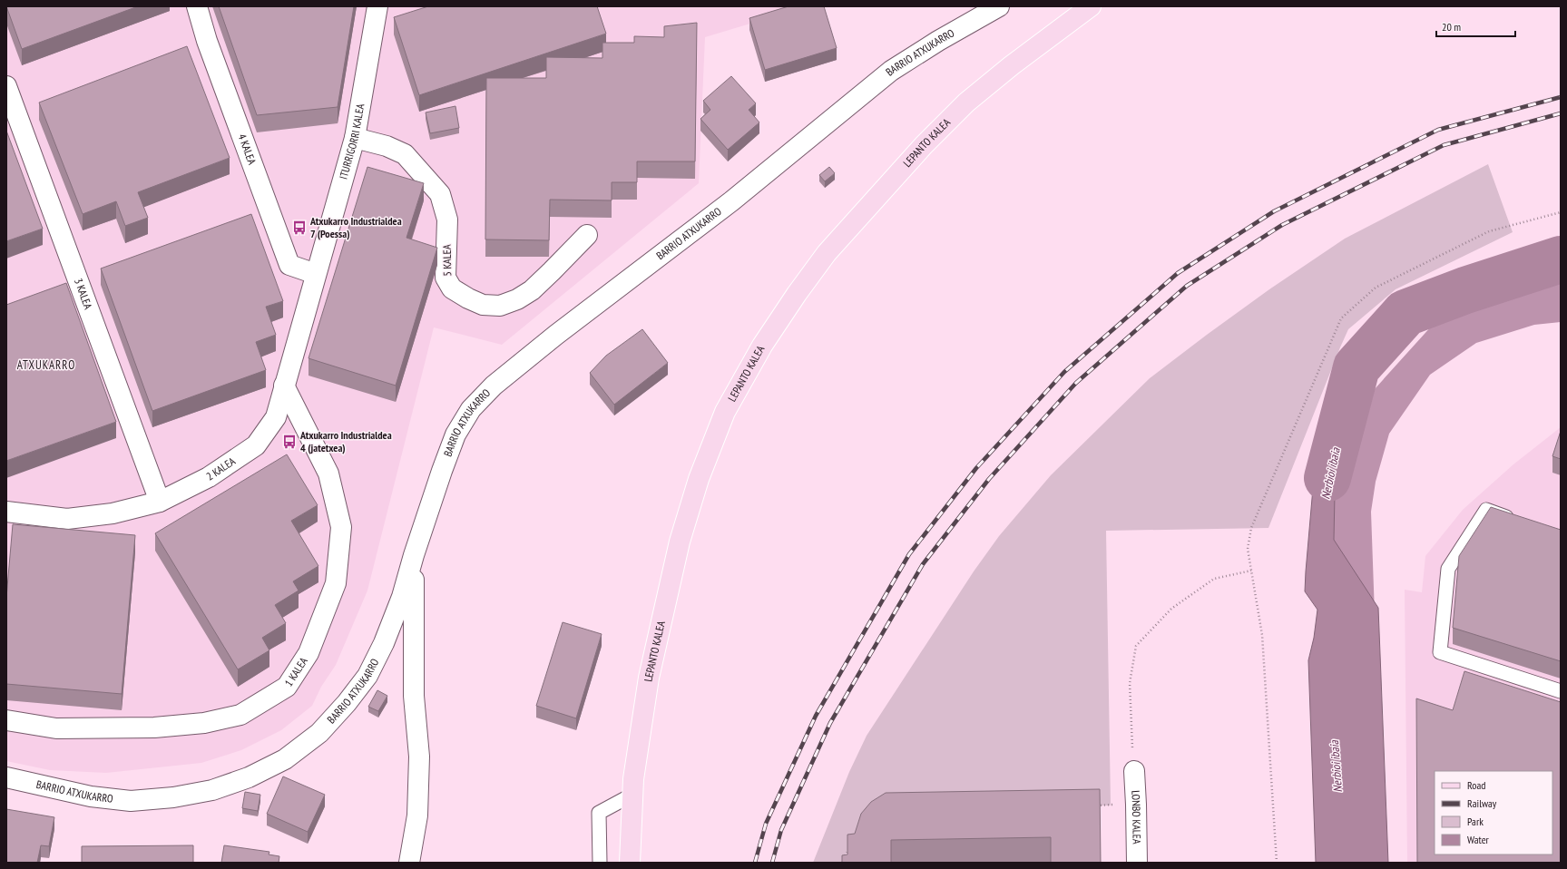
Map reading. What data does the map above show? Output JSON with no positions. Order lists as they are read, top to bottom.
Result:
{
  "streets": {
    "main road": ["LEPANTO KALEA"],
    "street": [
      "BARRIO ATXUKARRO",
      "ITURRIGORRI KALEA",
      "4 KALEA",
      "5 KALEA",
      "3 KALEA",
      "2 KALEA",
      "1 KALEA",
      "LONBO KALEA"
    ]
  },
  "crossings": [
    ["ITURRIGORRI KALEA", "4 KALEA"],
    ["ITURRIGORRI KALEA", "5 KALEA"],
    ["ITURRIGORRI KALEA", "2 KALEA"],
    ["4 KALEA", "2 KALEA"],
    ["3 KALEA", "2 KALEA"],
    ["2 KALEA", "1 KALEA"]
  ],
  "districts": ["ATXUKARRO"],
  "water": ["Nerbioi ibaia"],
  "places": {
    "bus stop": ["Atxukarro Industrialdea 7 (Poessa)", "Atxukarro Industrialdea 4 (jatetxea)"]
  },
  "legend": [
    "Road",
    "Railway",
    "Park",
    "Water"
  ],
  "scale_bar": "20 m"
}
